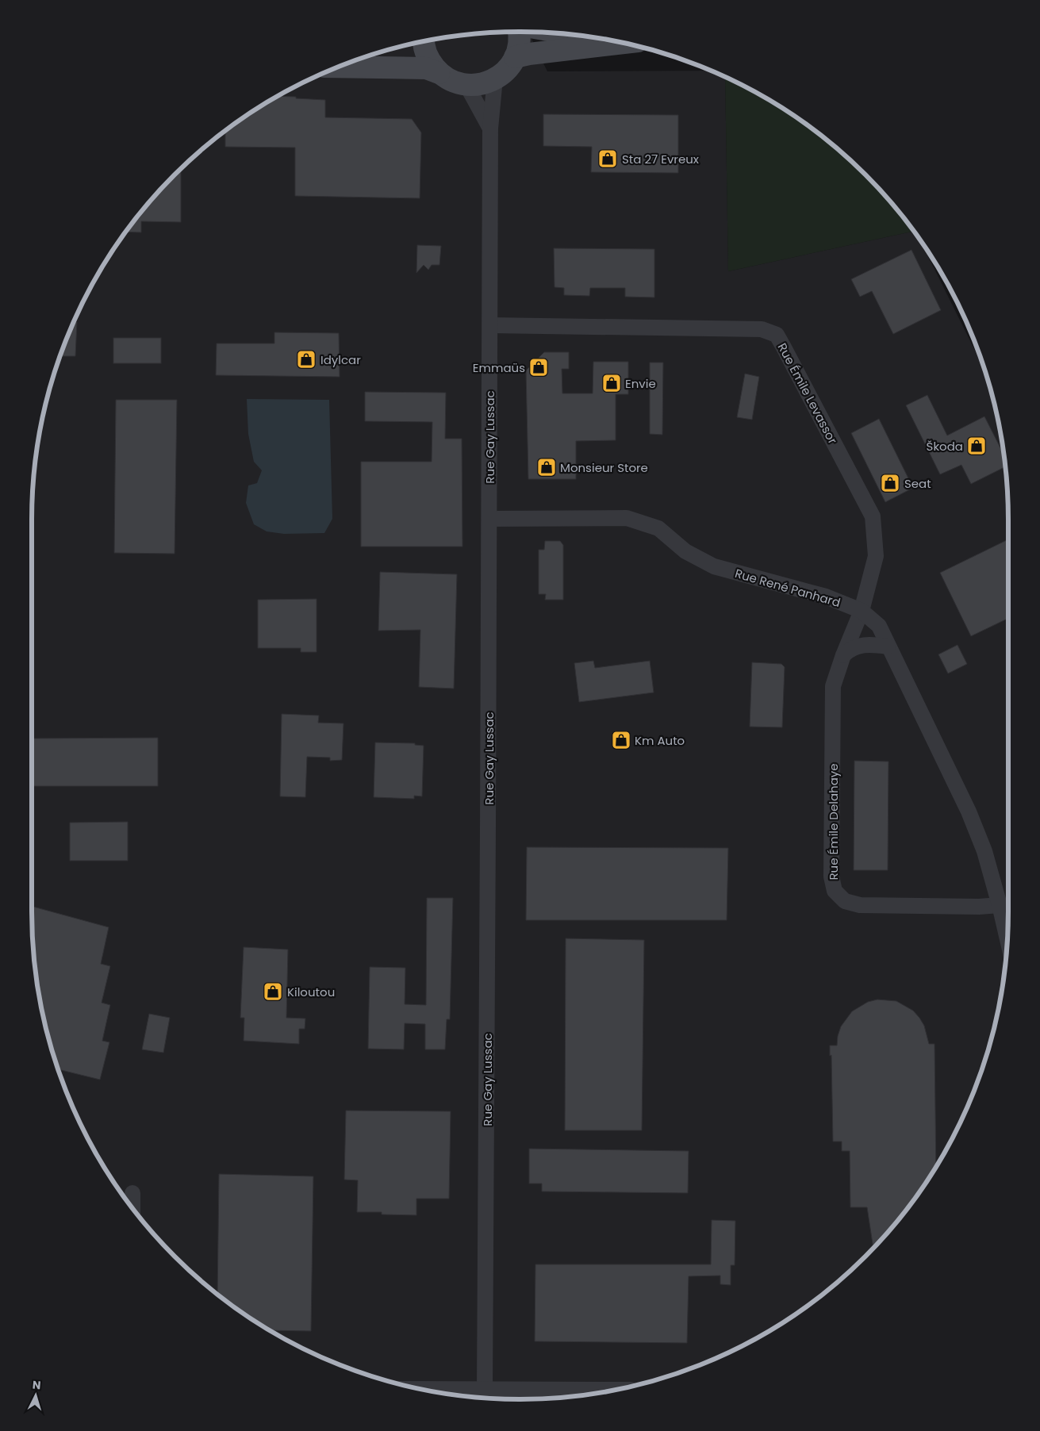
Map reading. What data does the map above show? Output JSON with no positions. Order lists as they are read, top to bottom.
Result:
{
  "streets": {
    "street": [
      "Rue Émile Levassor",
      "Rue Gay Lussac",
      "Rue René Panhard",
      "Rue Émile Delahaye"
    ]
  },
  "crossings": [
    ["Rue Émile Levassor", "Rue Gay Lussac"],
    ["Rue Émile Levassor", "Rue René Panhard"],
    ["Rue Émile Levassor", "Rue Émile Delahaye"],
    ["Rue Gay Lussac", "Rue René Panhard"],
    ["Rue René Panhard", "Rue Émile Delahaye"]
  ],
  "places": {
    "shop": [
      "Sta 27 Evreux",
      "Idylcar",
      "Emmaüs",
      "Envie",
      "Škoda",
      "Monsieur Store",
      "Seat",
      "Km Auto",
      "Kiloutou"
    ]
  },
  "north": "top"
}
